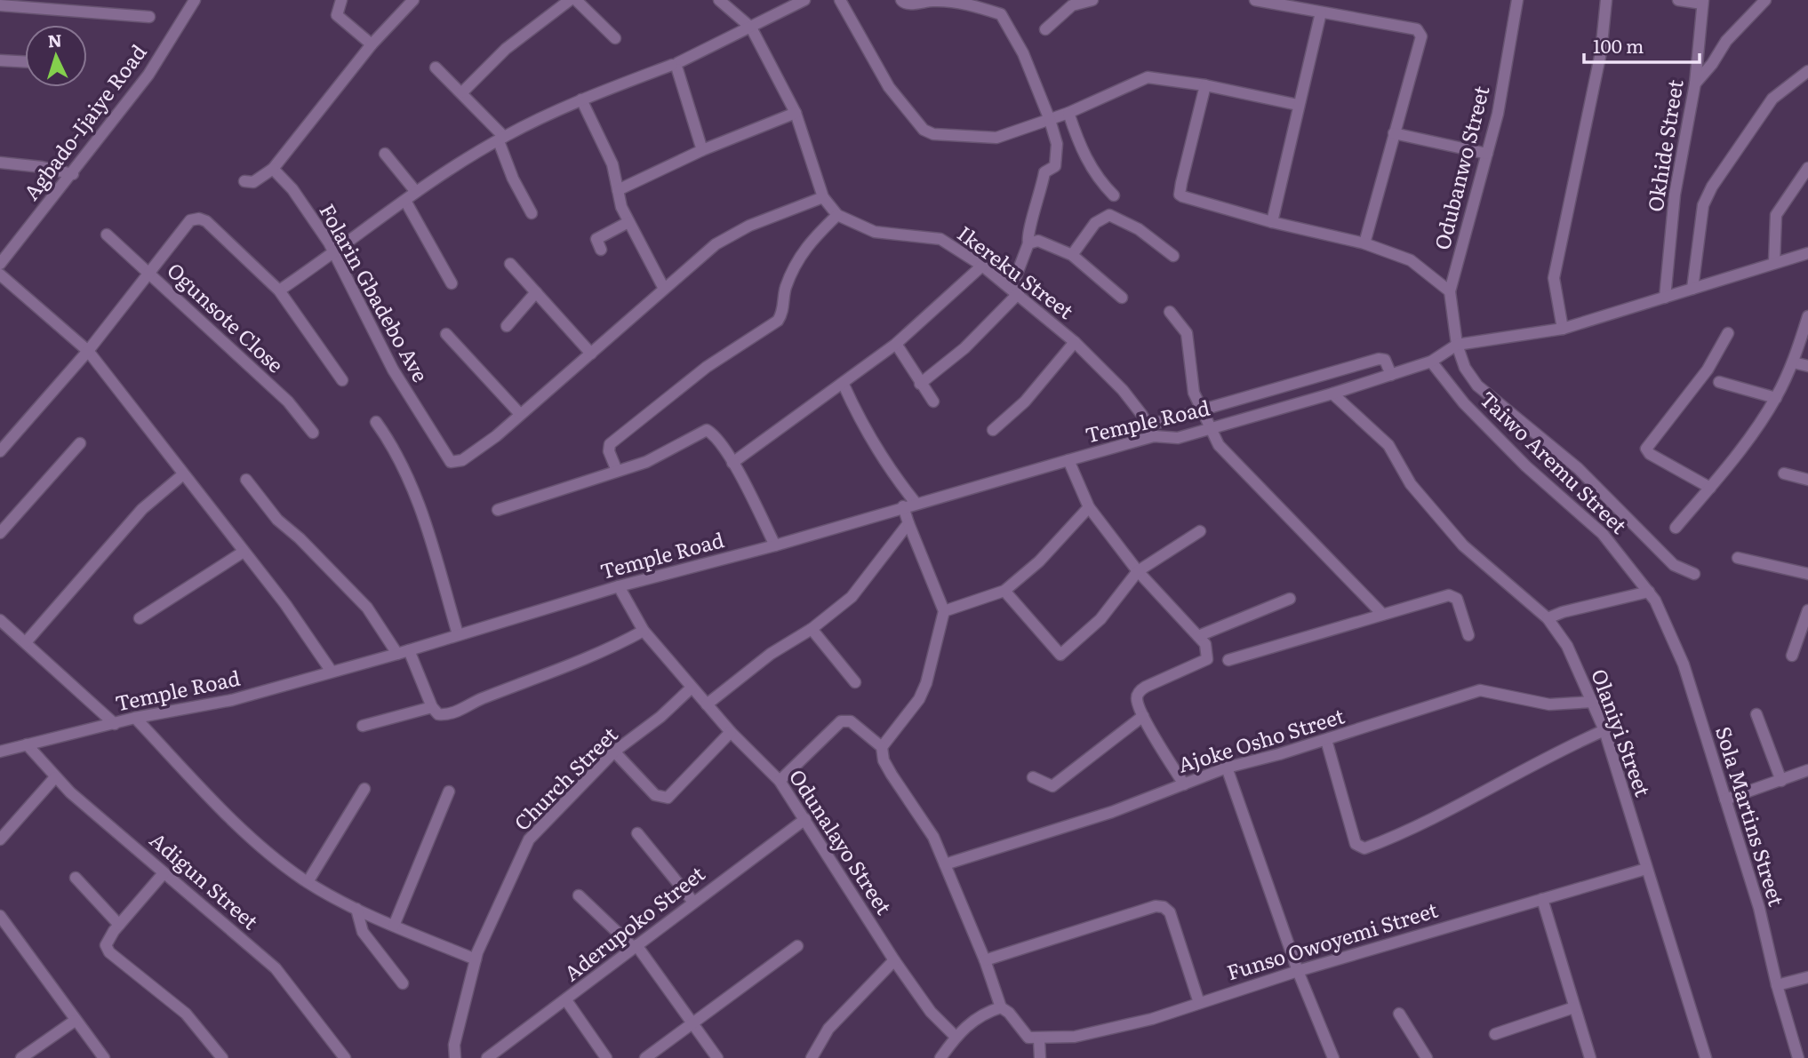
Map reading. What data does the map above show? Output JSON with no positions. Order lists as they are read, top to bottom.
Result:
{
  "streets": {
    "street": [
      "Agbado-Ijaiye Road",
      "Okhide Street",
      "Odubanwo Street",
      "Ikereku Street",
      "Folarin Gbadebo Ave",
      "Ogunsote Close",
      "Temple Road",
      "Taiwo Aremu Street",
      "Olaniyi Street",
      "Ajoke Osho Street",
      "Church Street",
      "Sola Martins Street",
      "Odunalayo Street",
      "Adigun Street",
      "Aderupoko Street",
      "Funso Owoyemi Street"
    ]
  },
  "crossings": [
    ["Odubanwo Street", "Temple Road"],
    ["Ikereku Street", "Temple Road"],
    ["Temple Road", "Taiwo Aremu Street"],
    ["Temple Road", "Olaniyi Street"],
    ["Temple Road", "Odunalayo Street"],
    ["Temple Road", "Adigun Street"],
    ["Taiwo Aremu Street", "Sola Martins Street"],
    ["Olaniyi Street", "Ajoke Osho Street"],
    ["Olaniyi Street", "Funso Owoyemi Street"],
    ["Church Street", "Odunalayo Street"],
    ["Odunalayo Street", "Aderupoko Street"]
  ],
  "scale_bar": "100 m",
  "north": "top"
}
